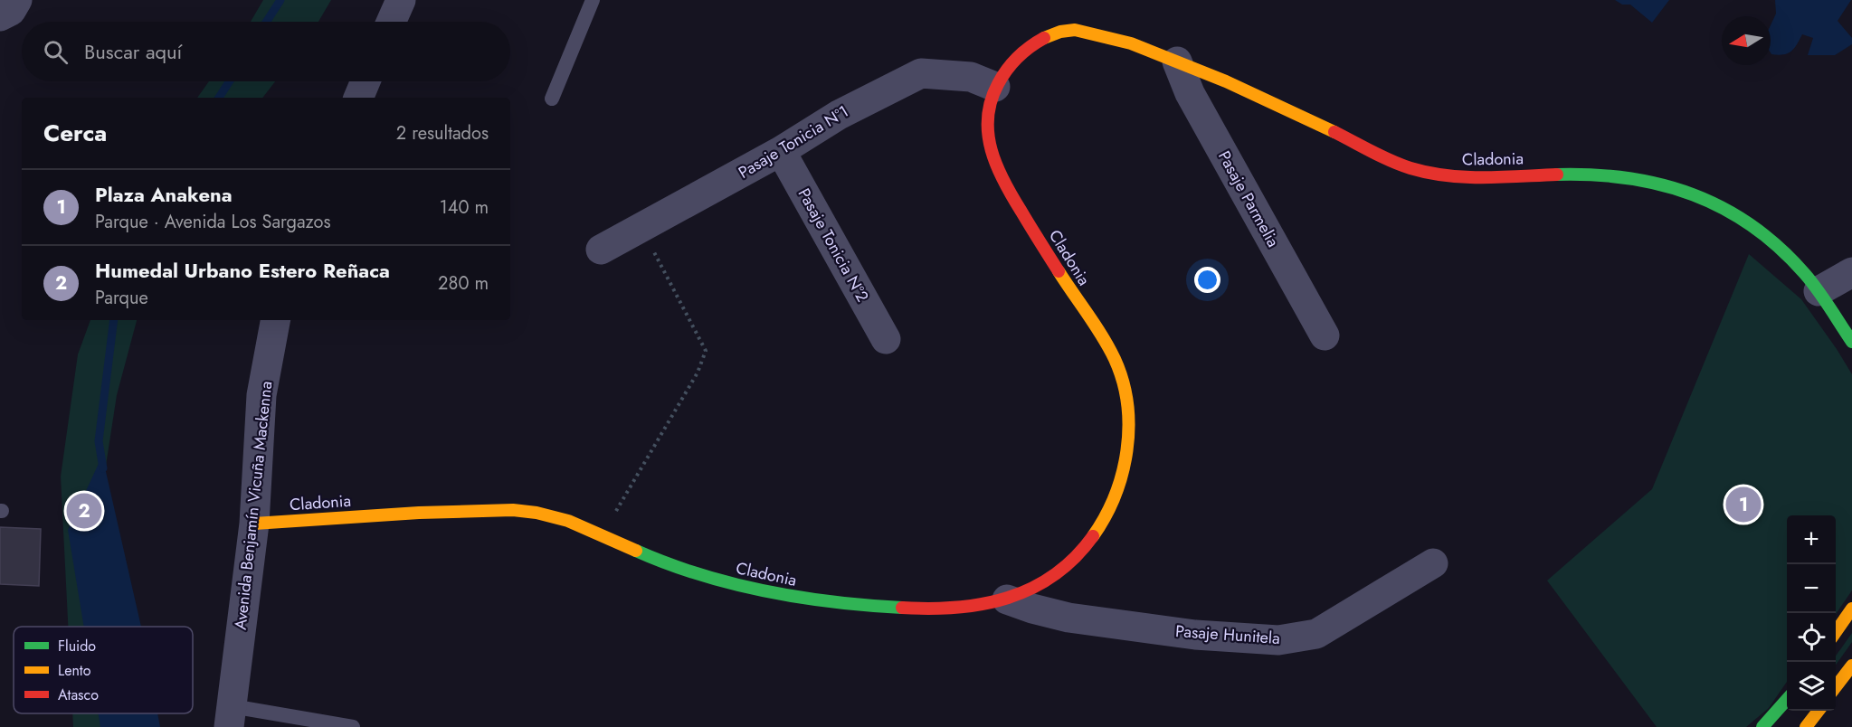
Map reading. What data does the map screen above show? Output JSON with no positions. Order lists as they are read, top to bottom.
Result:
{
  "streets": {
    "street": [
      "Pasaje Tonicia Nº1",
      "Cladonia",
      "Pasaje Parmelia",
      "Pasaje Tonicia Nº2",
      "Avenida Benjamín Vicuña Mackenna",
      "Pasaje Hunitela"
    ]
  },
  "crossings": [
    ["Pasaje Tonicia Nº1", "Cladonia"],
    ["Pasaje Tonicia Nº1", "Pasaje Tonicia Nº2"],
    ["Cladonia", "Pasaje Parmelia"],
    ["Cladonia", "Avenida Benjamín Vicuña Mackenna"],
    ["Cladonia", "Pasaje Hunitela"]
  ],
  "legend": ["Fluido", "Lento", "Atasco"],
  "north": "left",
  "page": {
    "search": "Buscar aquí",
    "heading": ["Cerca", "2 resultados"],
    "list": [
      {
        "mark": "1",
        "name": "Plaza Anakena",
        "note": "Parque · Avenida Los Sargazos",
        "value": "140 m"
      },
      {
        "mark": "2",
        "name": "Humedal Urbano Estero Reñaca",
        "note": "Parque",
        "value": "280 m"
      }
    ],
    "pins": ["1", "2"],
    "map_buttons": ["+", "−"]
  }
}
